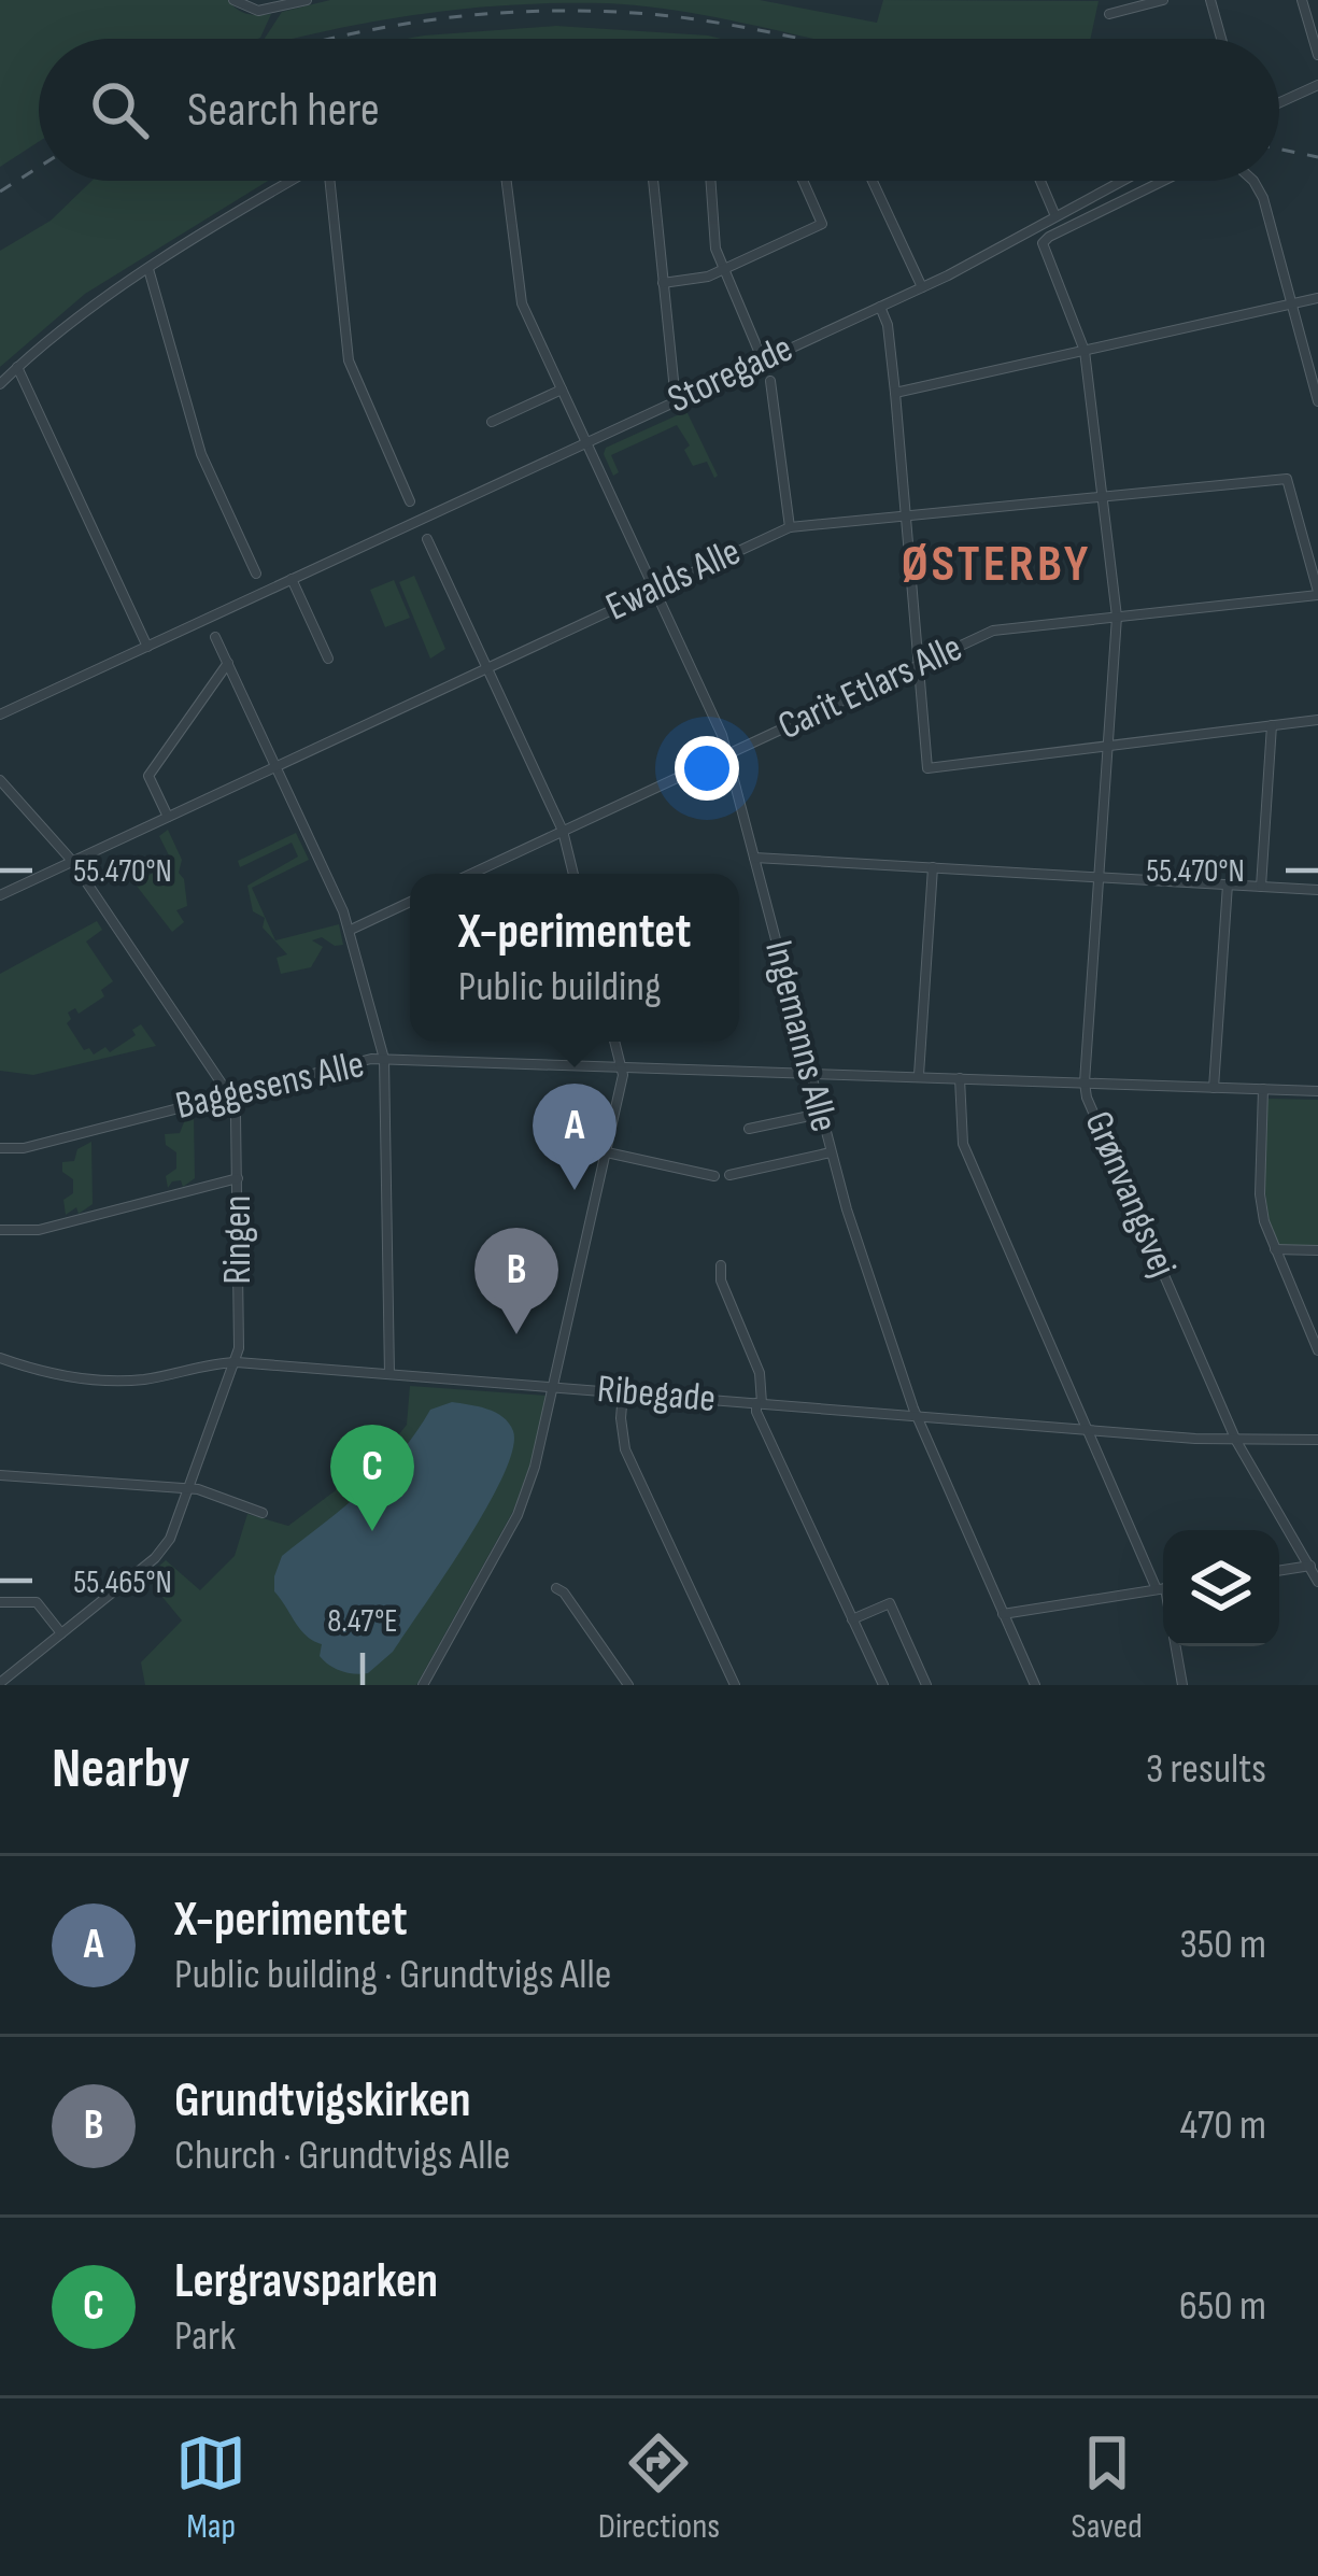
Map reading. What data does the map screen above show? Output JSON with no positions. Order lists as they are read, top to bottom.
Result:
{
  "streets": {
    "street": [
      "Storegade",
      "Ewalds Alle",
      "Carit Etlars Alle",
      "Ingemanns Alle",
      "Baggesens Alle",
      "Grønvangsvej",
      "Ringen",
      "Ribegade"
    ]
  },
  "crossings": [
    ["Storegade", "Ingemanns Alle"],
    ["Ewalds Alle", "Carit Etlars Alle"],
    ["Ewalds Alle", "Ingemanns Alle"],
    ["Ewalds Alle", "Grønvangsvej"],
    ["Ewalds Alle", "Ringen"],
    ["Carit Etlars Alle", "Ingemanns Alle"],
    ["Carit Etlars Alle", "Grønvangsvej"],
    ["Ingemanns Alle", "Baggesens Alle"],
    ["Ingemanns Alle", "Ribegade"],
    ["Baggesens Alle", "Grønvangsvej"],
    ["Baggesens Alle", "Ringen"],
    ["Grønvangsvej", "Ribegade"],
    ["Ringen", "Ribegade"]
  ],
  "districts": ["ØSTERBY"],
  "page": {
    "search": "Search here",
    "popup": ["X-perimentet", "Public building"],
    "pins": ["A", "B", "C"],
    "heading": ["Nearby", "3 results"],
    "list": [
      {
        "mark": "A",
        "name": "X-perimentet",
        "note": "Public building · Grundtvigs Alle",
        "value": "350 m"
      },
      {
        "mark": "B",
        "name": "Grundtvigskirken",
        "note": "Church · Grundtvigs Alle",
        "value": "470 m"
      },
      {
        "mark": "C",
        "name": "Lergravsparken",
        "note": "Park",
        "value": "650 m"
      }
    ],
    "nav": ["Map", "Directions", "Saved"]
  },
  "coordinates": ["55.470°N", "55.465°N", "8.47°E"]
}
